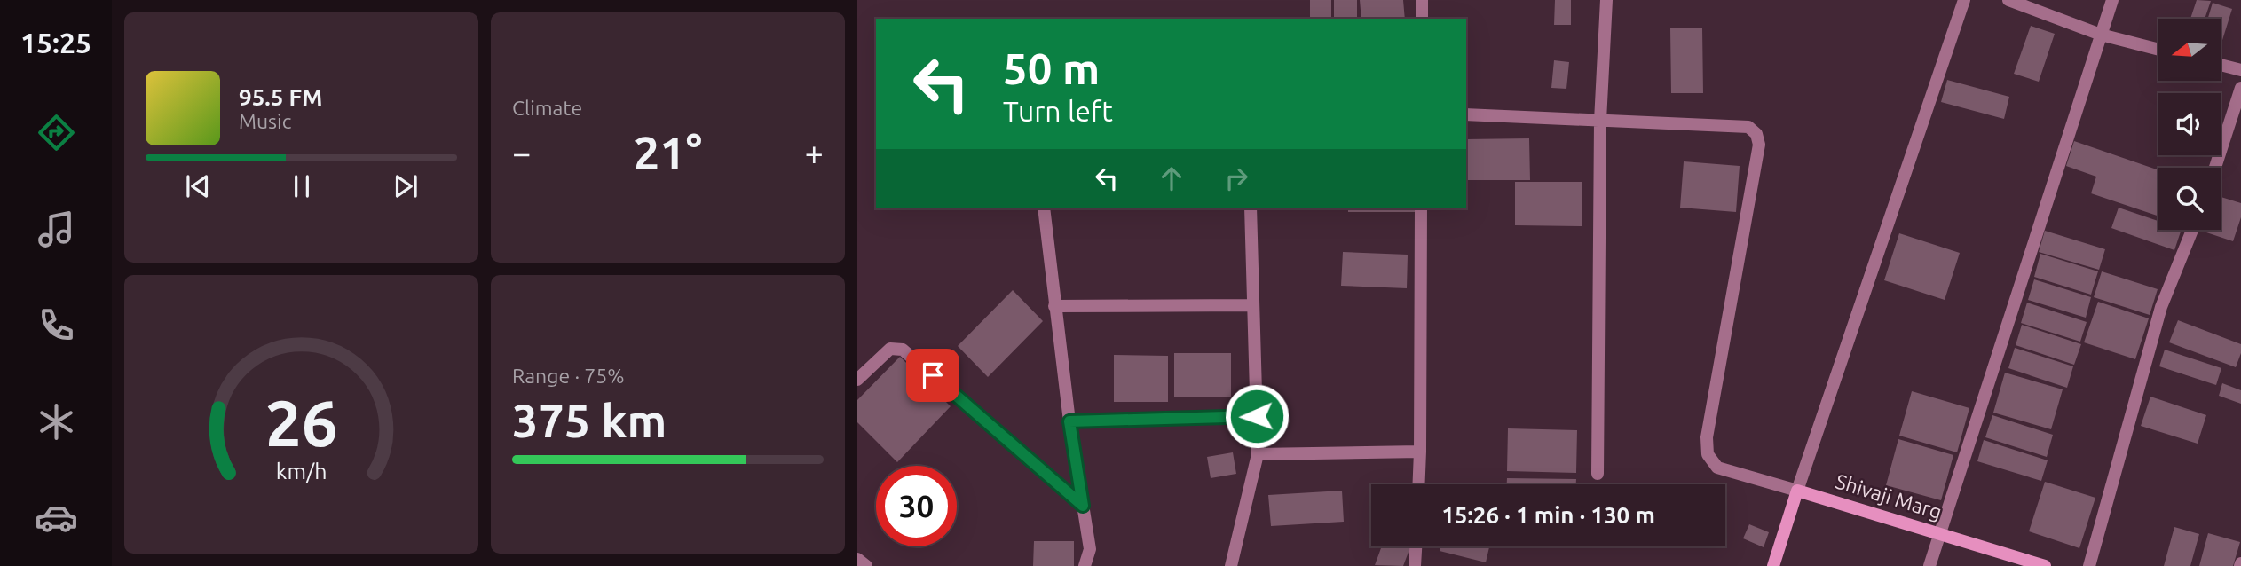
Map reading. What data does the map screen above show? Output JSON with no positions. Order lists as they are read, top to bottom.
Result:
{
  "streets": {
    "street": ["Shivaji Marg"]
  },
  "north": "left",
  "page": {
    "tabs": "15:25",
    "tile": [
      "Climate",
      ["Range · 75%", "375 km"]
    ],
    "turn": ["50 m", "Turn left"],
    "song": ["95.5 FM", "Music"],
    "heat": ["−", "21°", "+"],
    "limit": "30",
    "trip": "15:26 · 1 min · 130 m",
    "gauge": ["26", "km/h"]
  }
}
